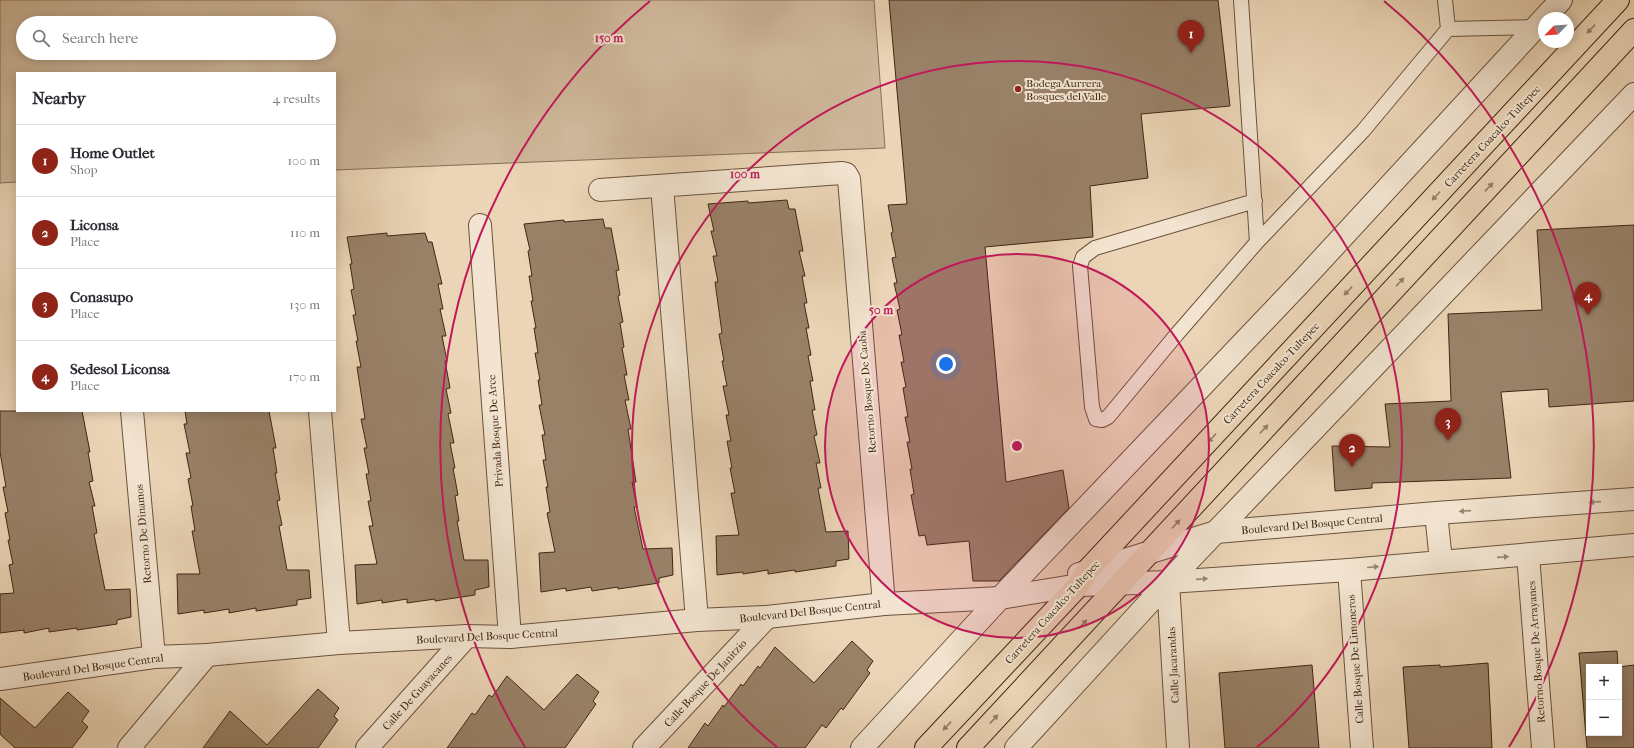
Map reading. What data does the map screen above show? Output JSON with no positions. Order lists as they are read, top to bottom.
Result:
{
  "streets": {
    "main road": ["Carretera Coacalco-Tultepec"],
    "street": [
      "Retorno Bosque De Caoba",
      "Privada Bosque De Arce",
      "Boulevard Del Bosque Central",
      "Retorno De Dinamos",
      "Retorno Bosque De Arrayanes",
      "Calle Bosque De Limoneros",
      "Calle Jacarandas",
      "Calle Bosque De Janitzio",
      "Calle De Guayacanes"
    ]
  },
  "crossings": [
    ["Carretera Coacalco-Tultepec", "Boulevard Del Bosque Central"],
    ["Retorno Bosque De Caoba", "Boulevard Del Bosque Central"],
    ["Privada Bosque De Arce", "Boulevard Del Bosque Central"],
    ["Boulevard Del Bosque Central", "Retorno De Dinamos"],
    ["Boulevard Del Bosque Central", "Retorno Bosque De Arrayanes"],
    ["Boulevard Del Bosque Central", "Calle Bosque De Limoneros"],
    ["Boulevard Del Bosque Central", "Calle Jacarandas"],
    ["Boulevard Del Bosque Central", "Calle Bosque De Janitzio"],
    ["Boulevard Del Bosque Central", "Calle De Guayacanes"]
  ],
  "places": ["Bodega Aurrera Bosques del Valle"],
  "north": "bottom left",
  "page": {
    "search": "Search here",
    "pins": [
      "1",
      "4",
      "3",
      "2"
    ],
    "heading": ["Nearby", "4 results"],
    "list": [
      {
        "mark": "1",
        "name": "Home Outlet",
        "note": "Shop",
        "value": "100 m"
      },
      {
        "mark": "2",
        "name": "Liconsa",
        "note": "Place",
        "value": "110 m"
      },
      {
        "mark": "3",
        "name": "Conasupo",
        "note": "Place",
        "value": "130 m"
      },
      {
        "mark": "4",
        "name": "Sedesol Liconsa",
        "note": "Place",
        "value": "170 m"
      }
    ],
    "map_buttons": ["+", "−"]
  },
  "rings": ["150 m", "100 m", "50 m"]
}
